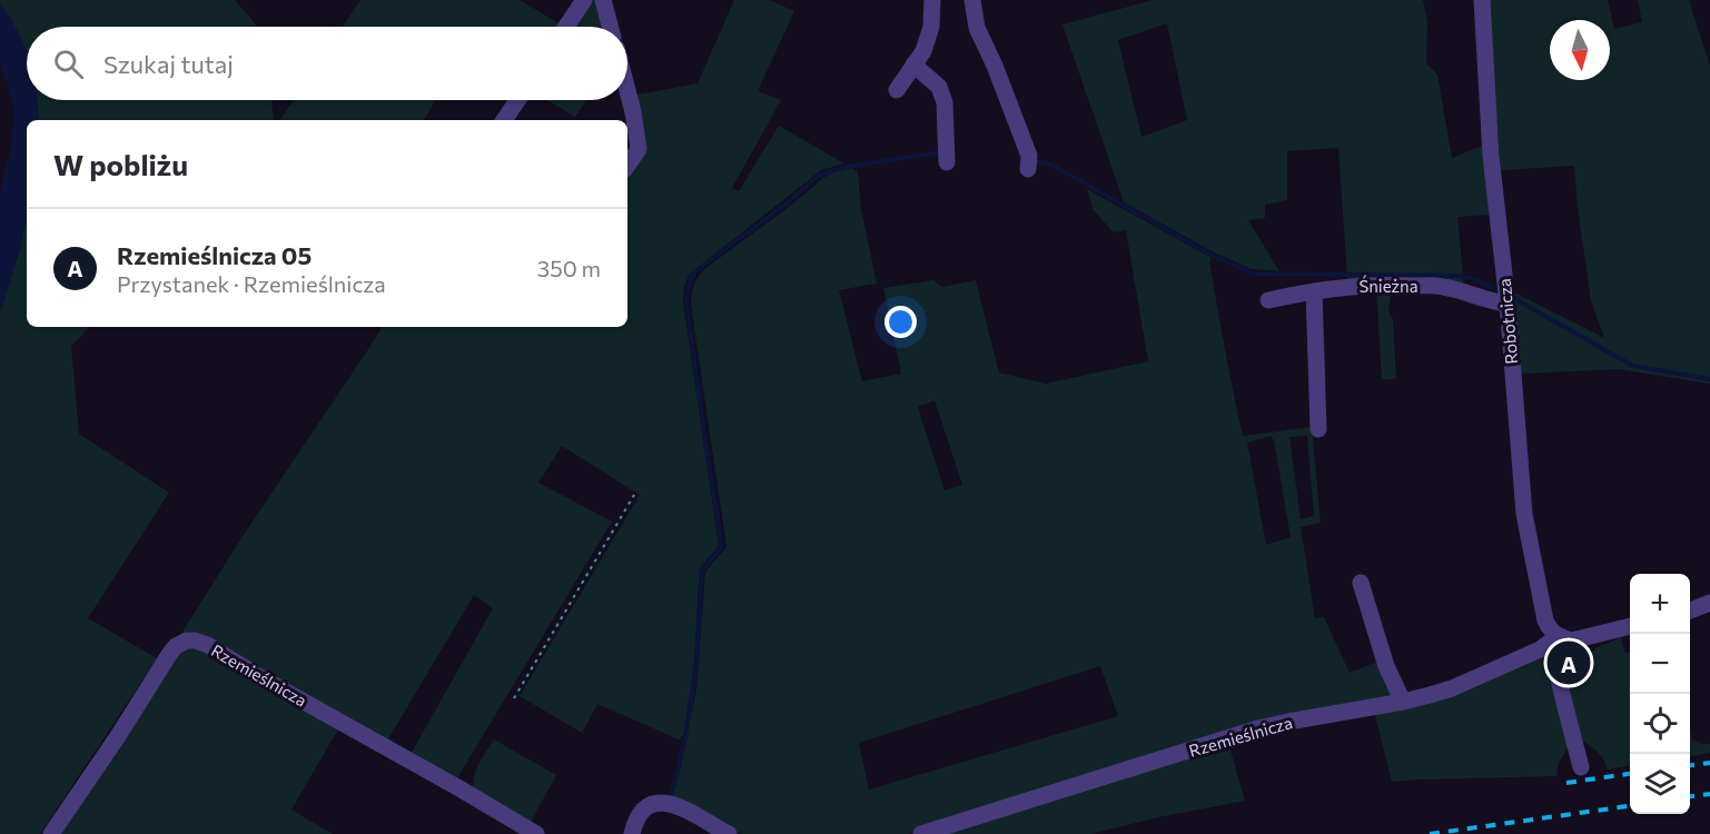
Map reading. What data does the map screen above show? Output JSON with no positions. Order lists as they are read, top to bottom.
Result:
{
  "streets": {
    "street": ["Śnieżna", "Robotnicza", "Rzemieślnicza"]
  },
  "crossings": [
    ["Śnieżna", "Robotnicza"],
    ["Robotnicza", "Rzemieślnicza"]
  ],
  "north": "bottom",
  "page": {
    "search": "Szukaj tutaj",
    "heading": "W pobliżu",
    "list": [
      {
        "mark": "A",
        "name": "Rzemieślnicza 05",
        "note": "Przystanek · Rzemieślnicza",
        "value": "350 m"
      }
    ],
    "map_buttons": ["+", "−"],
    "pins": "A"
  }
}
